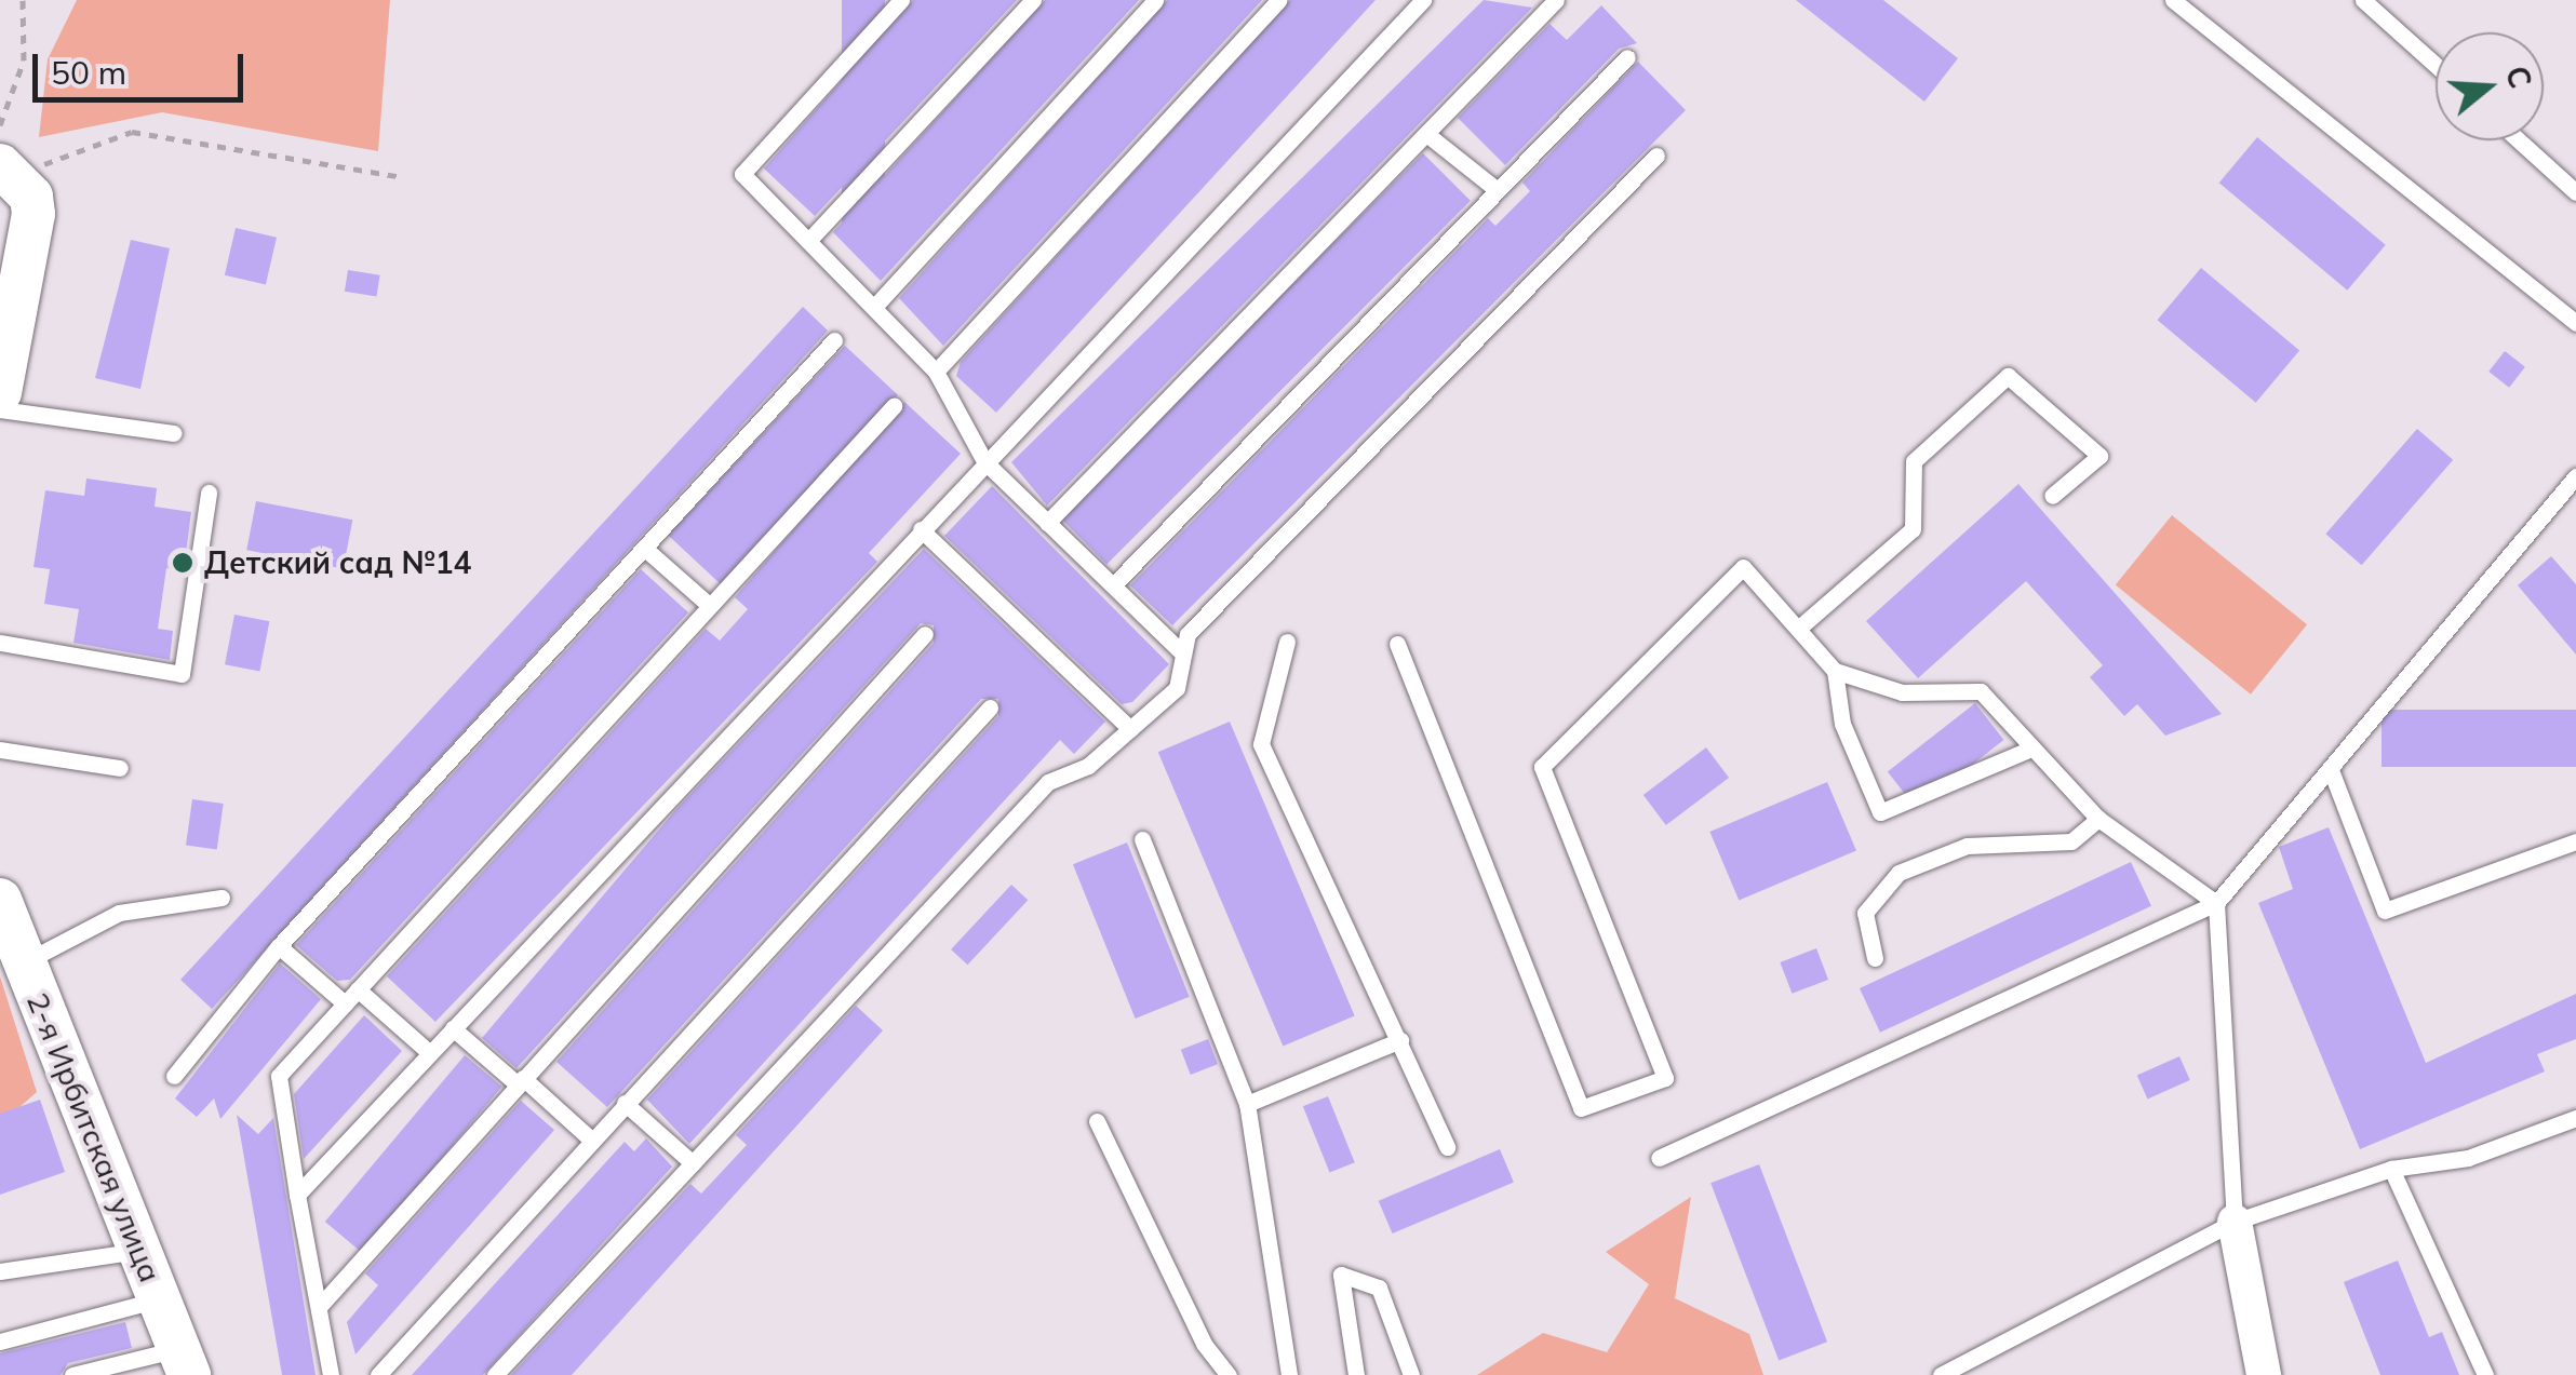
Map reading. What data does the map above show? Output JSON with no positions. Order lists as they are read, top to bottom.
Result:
{
  "streets": {
    "street": ["2-я Ирбитская улица"]
  },
  "places": ["Детский сад №14"],
  "scale_bar": "50 m",
  "north": "right"
}
